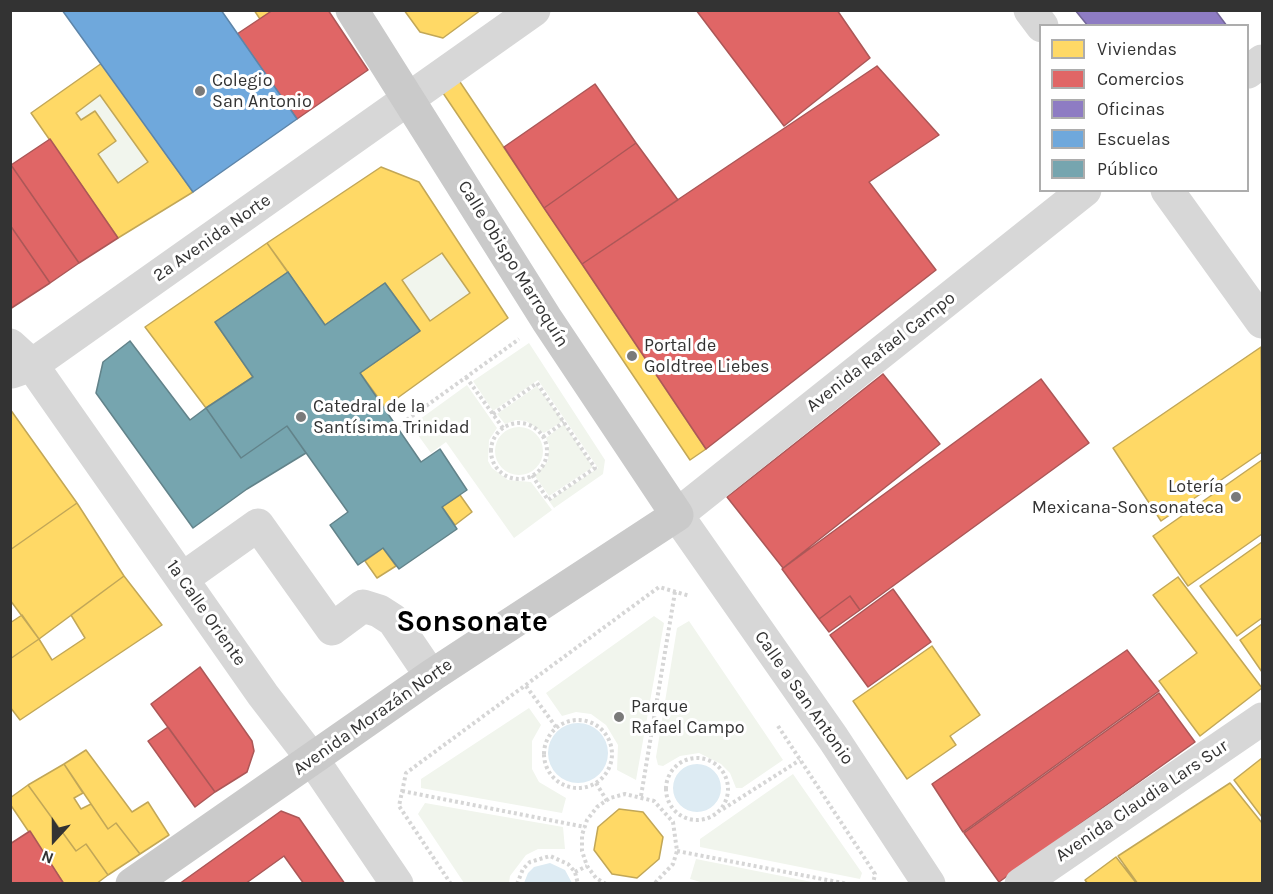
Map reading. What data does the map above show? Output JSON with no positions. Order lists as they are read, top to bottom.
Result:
{
  "streets": {
    "main road": ["Calle Obispo Marroquín", "Avenida Morazán Norte"],
    "street": [
      "2a Avenida Norte",
      "Avenida Rafael Campo",
      "1a Calle Oriente",
      "Calle a San Antonio",
      "Avenida Claudia Lars Sur"
    ]
  },
  "crossings": [
    ["2a Avenida Norte", "Calle Obispo Marroquín"],
    ["2a Avenida Norte", "1a Calle Oriente"],
    ["Calle Obispo Marroquín", "Avenida Rafael Campo"],
    ["Calle Obispo Marroquín", "Calle a San Antonio"],
    ["Calle Obispo Marroquín", "Avenida Morazán Norte"],
    ["Avenida Rafael Campo", "Calle a San Antonio"],
    ["Avenida Rafael Campo", "Avenida Morazán Norte"],
    ["1a Calle Oriente", "Avenida Morazán Norte"],
    ["Calle a San Antonio", "Avenida Morazán Norte"]
  ],
  "districts": ["Sonsonate"],
  "places": [
    "Colegio San Antonio",
    "Portal de Goldtree Liebes",
    "Catedral de la Santísima Trinidad",
    "Lotería Mexicana-Sonsonateca",
    "Parque Rafael Campo"
  ],
  "legend": [
    "Viviendas",
    "Comercios",
    "Oficinas",
    "Escuelas",
    "Público"
  ],
  "north": "bottom"
}
